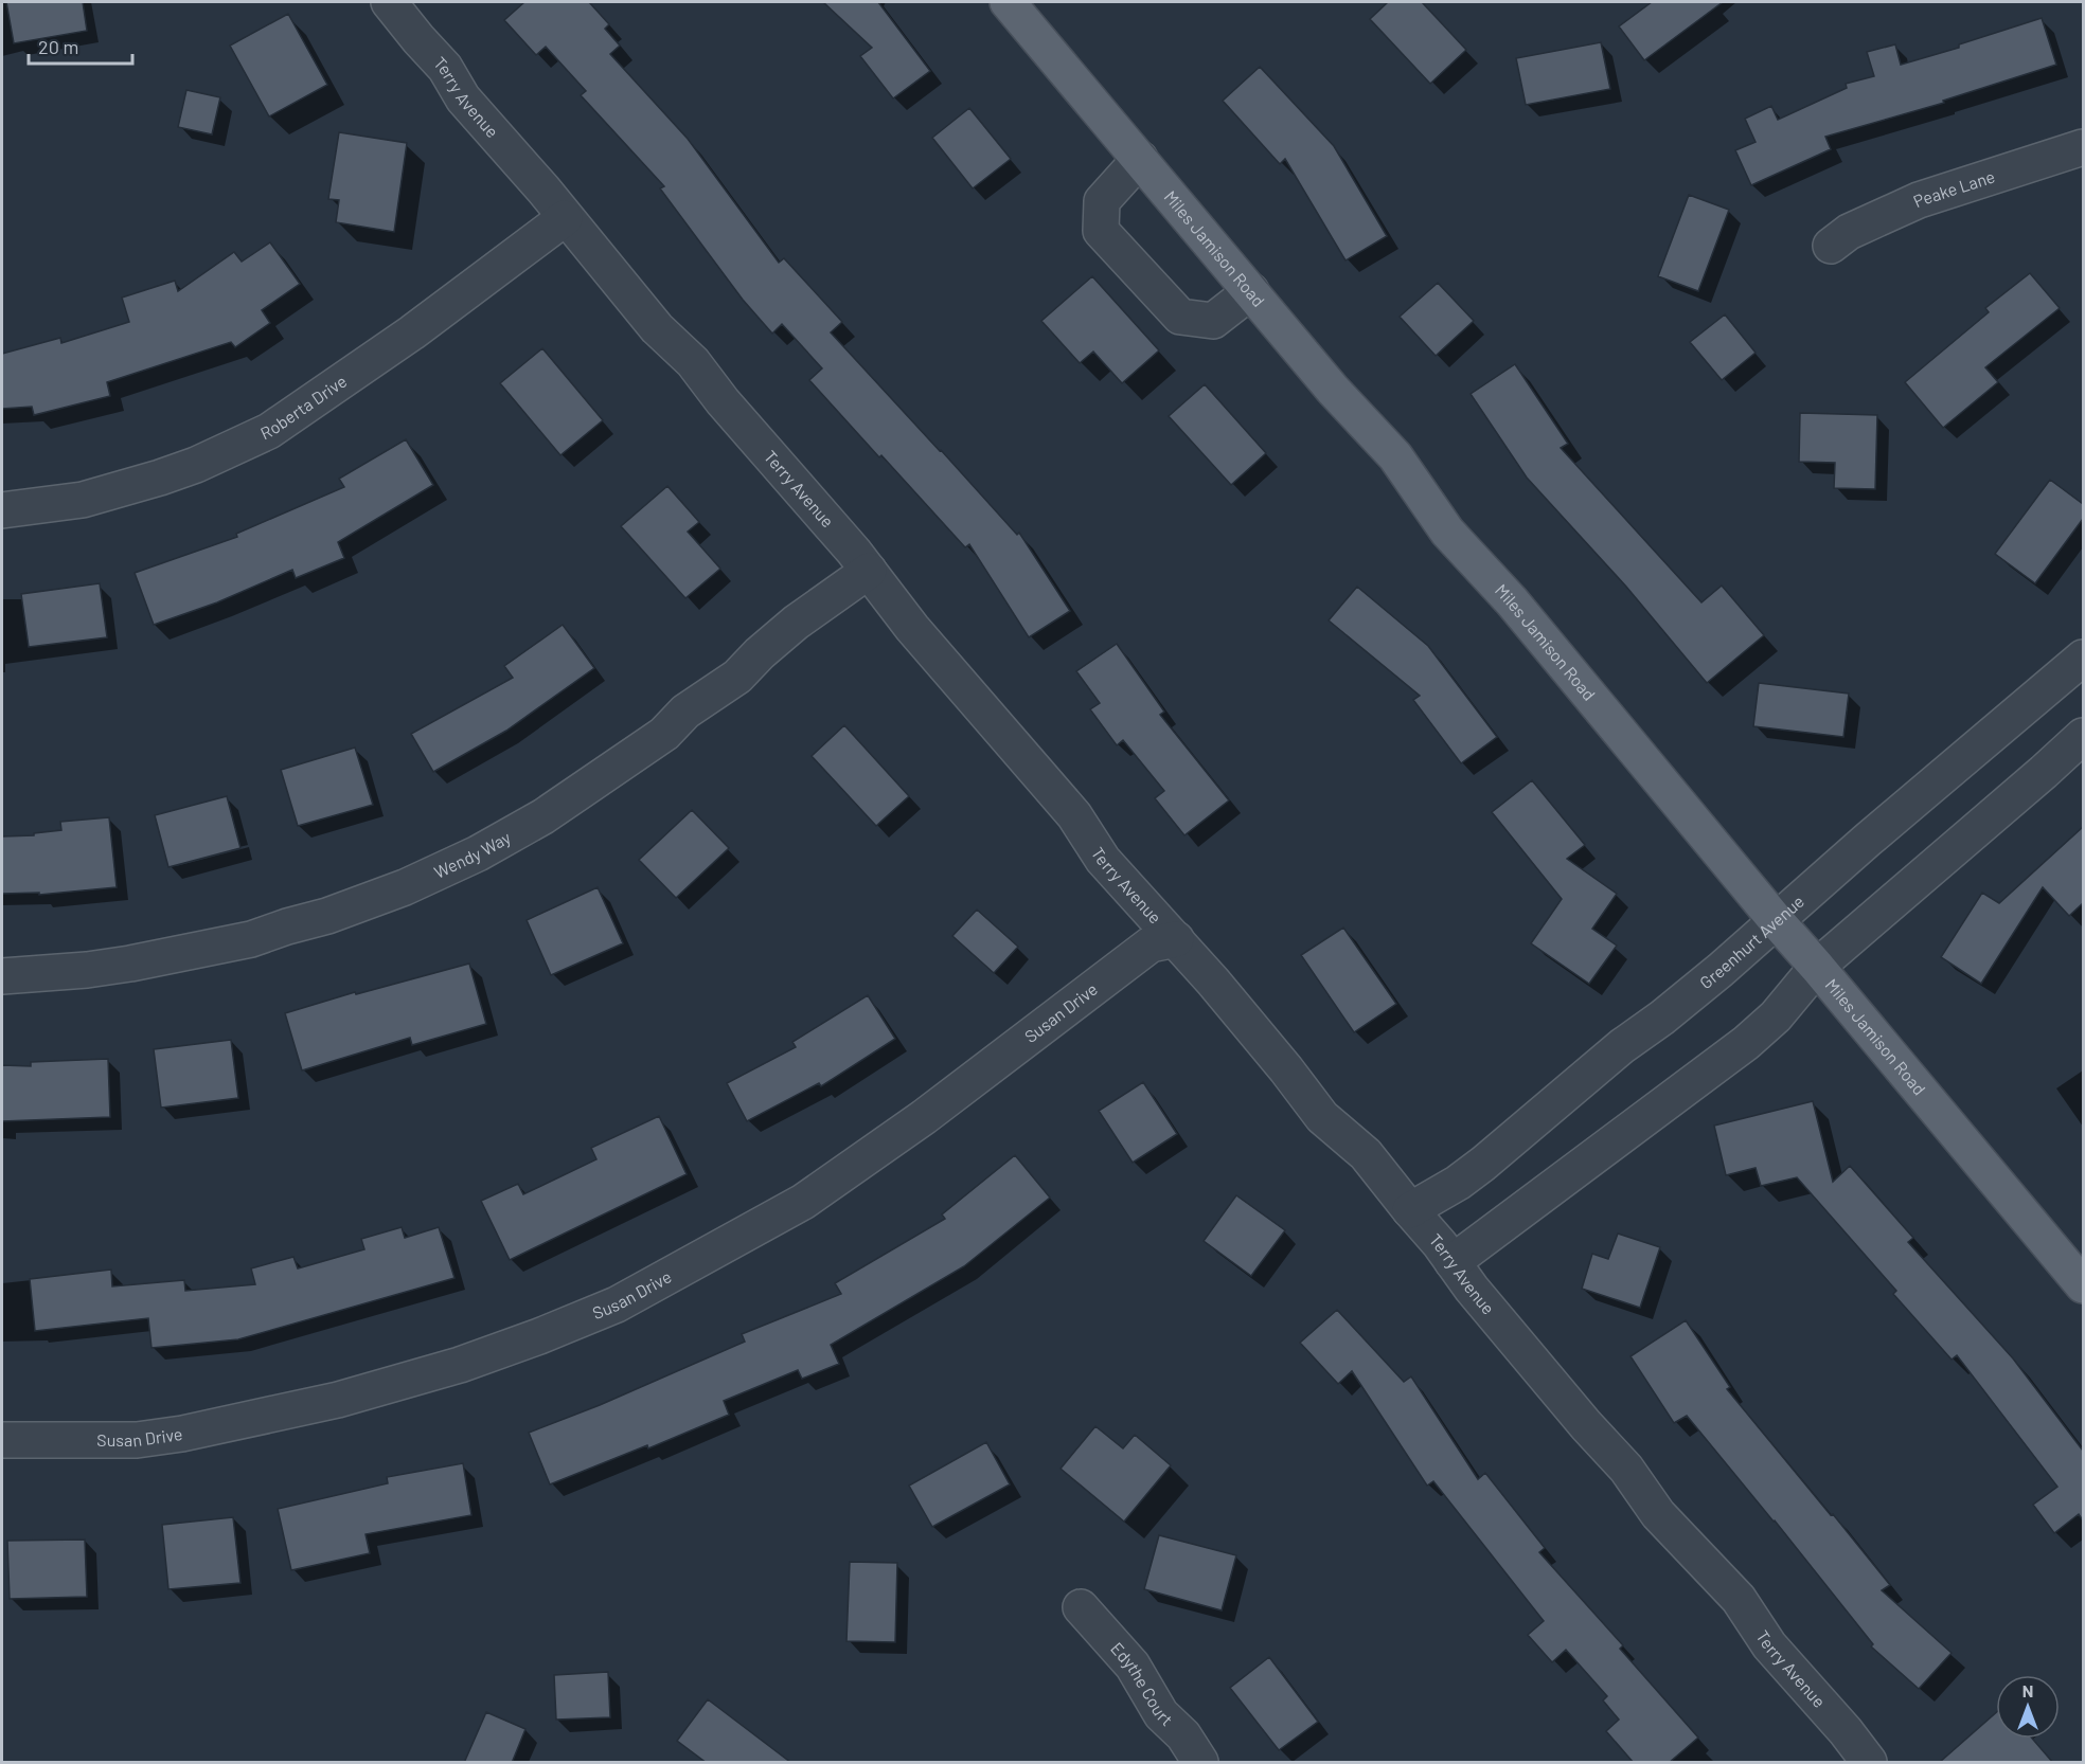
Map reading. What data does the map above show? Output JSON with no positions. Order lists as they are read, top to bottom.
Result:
{
  "streets": {
    "main road": ["Miles Jamison Road"],
    "street": [
      "Terry Avenue",
      "Peake Lane",
      "Roberta Drive",
      "Wendy Way",
      "Greenhurt Avenue",
      "Susan Drive",
      "Edythe Court"
    ]
  },
  "crossings": [
    ["Terry Avenue", "Roberta Drive"],
    ["Terry Avenue", "Wendy Way"],
    ["Terry Avenue", "Greenhurt Avenue"],
    ["Terry Avenue", "Susan Drive"],
    ["Miles Jamison Road", "Greenhurt Avenue"]
  ],
  "scale_bar": "20 m",
  "north": "top"
}
